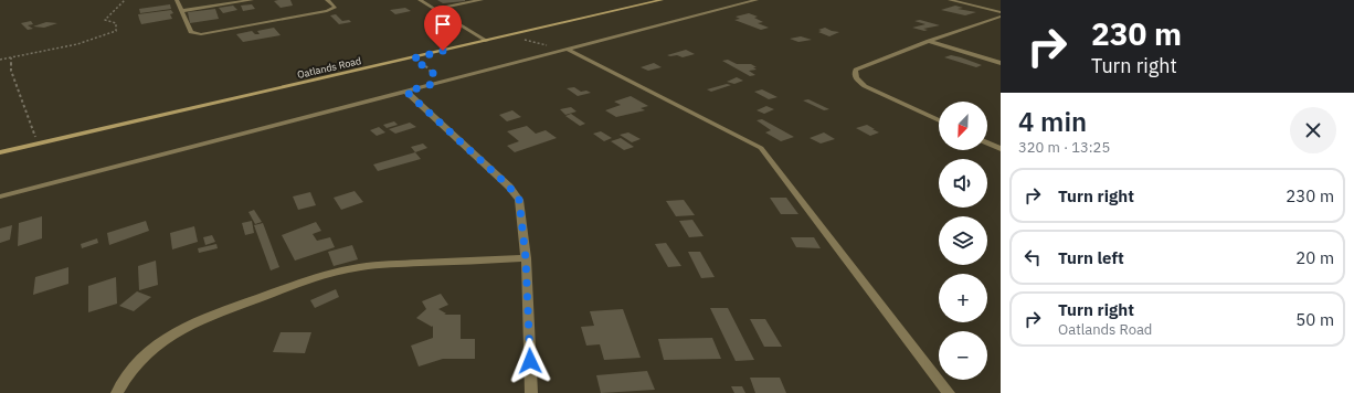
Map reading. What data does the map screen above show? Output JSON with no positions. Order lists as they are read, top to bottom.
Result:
{
  "streets": {
    "street": ["Oatlands Road"]
  },
  "north": "bottom left",
  "page": {
    "turn": ["230 m", "Turn right"],
    "heading": ["4 min", "320 m · 13:25"],
    "map_buttons": ["+", "−"],
    "list": [
      {
        "name": "Turn right",
        "value": "230 m"
      },
      {
        "name": "Turn left",
        "value": "20 m"
      },
      {
        "name": "Turn right",
        "note": "Oatlands Road",
        "value": "50 m"
      }
    ]
  }
}
